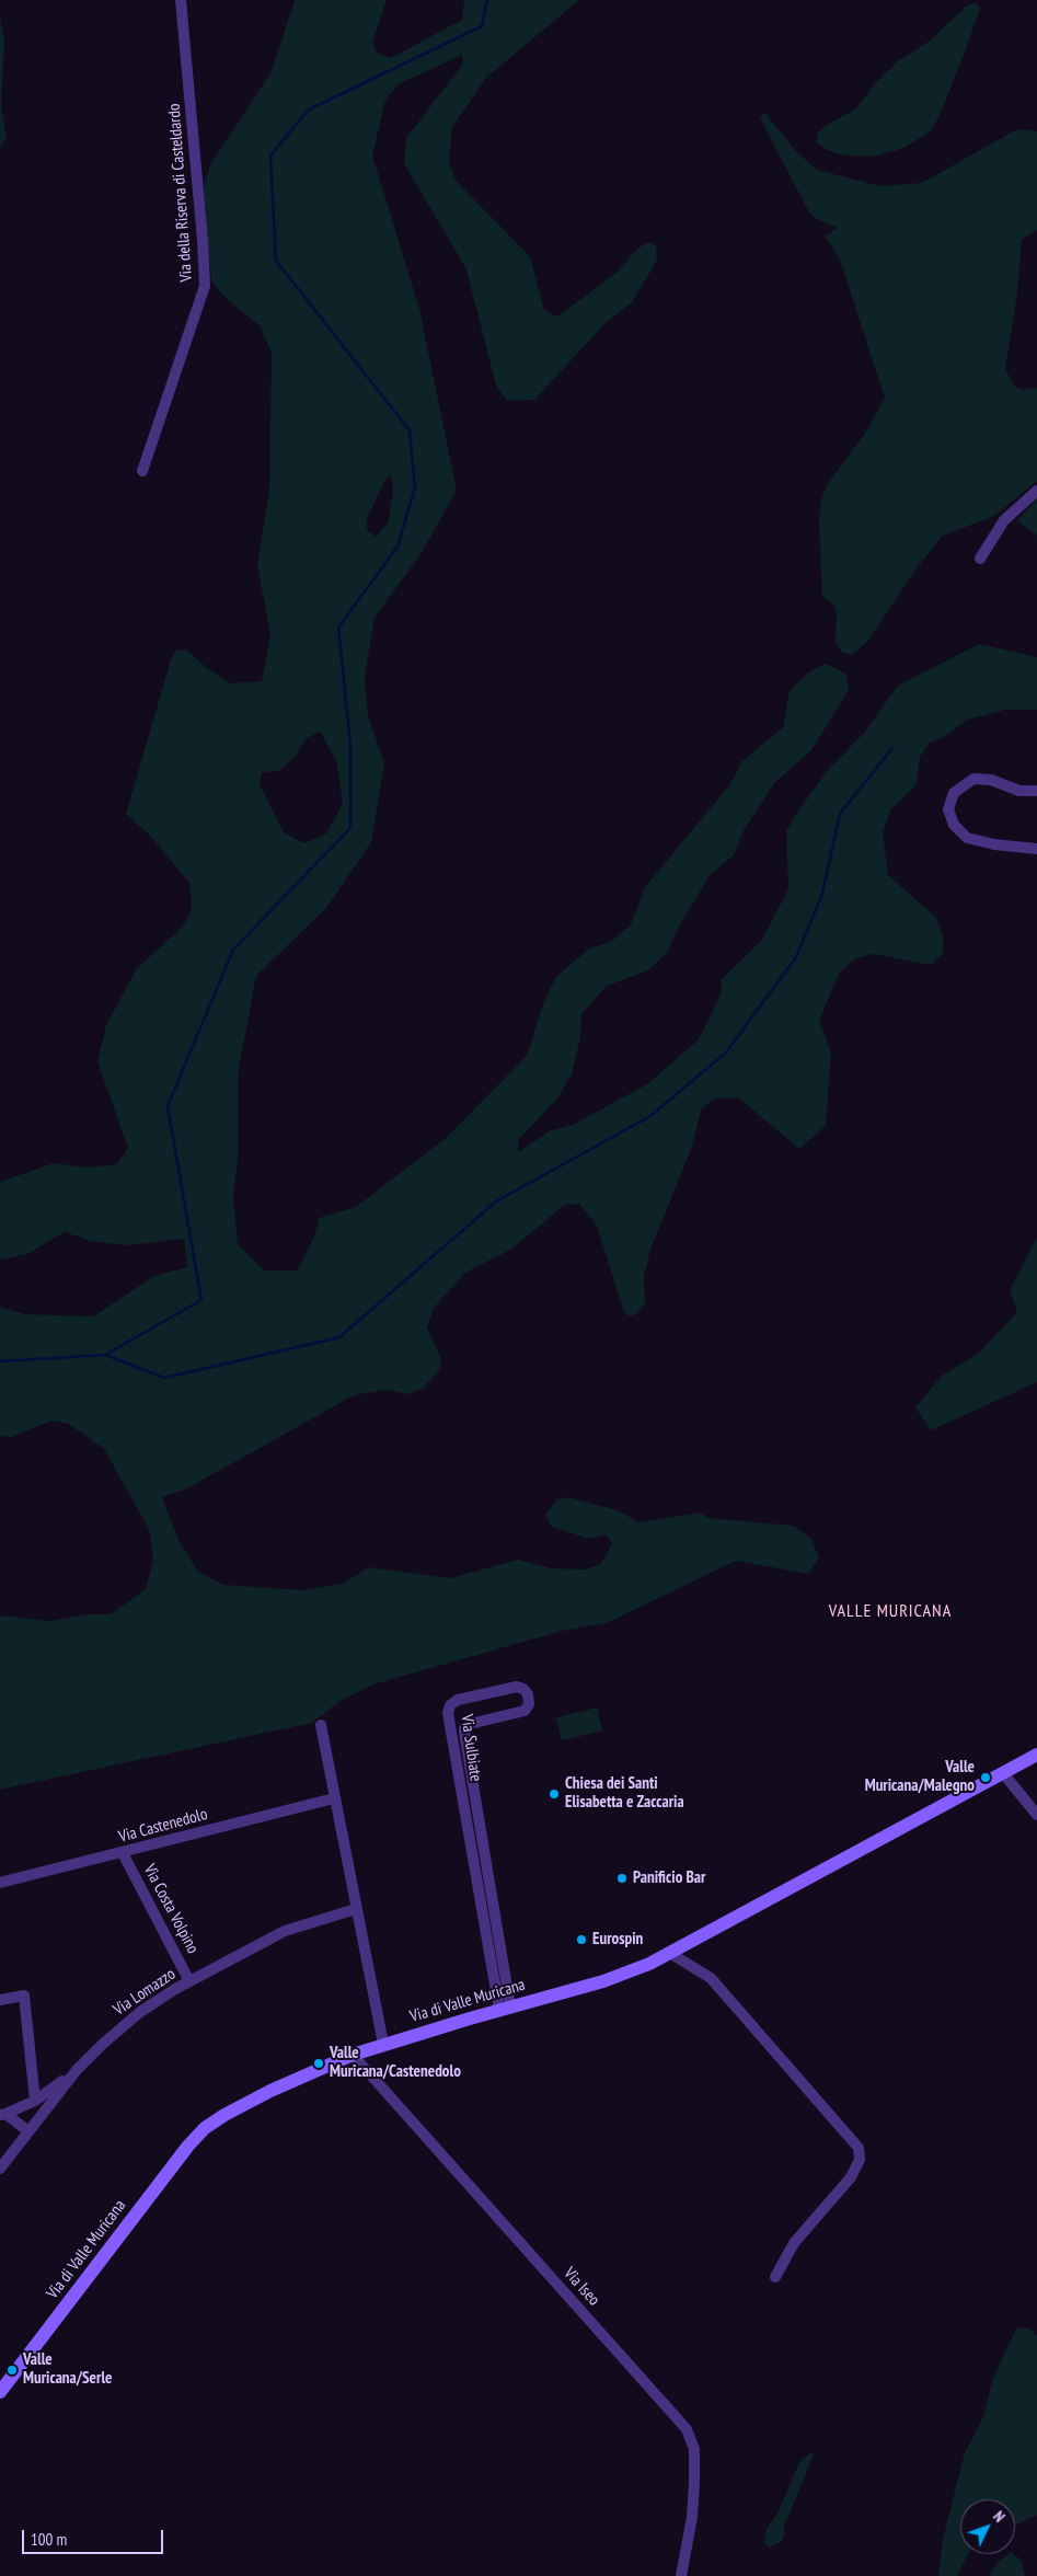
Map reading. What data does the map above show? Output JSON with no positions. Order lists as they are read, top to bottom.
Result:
{
  "streets": {
    "street": [
      "Via della Riserva di Casteldardo",
      "Via Sulbiate",
      "Via Castenedolo",
      "Via Costa Volpino",
      "Via Lomazzo",
      "Via di Valle Muricana",
      "Via Iseo"
    ]
  },
  "crossings": [
    ["Via Sulbiate", "Via di Valle Muricana"],
    ["Via Castenedolo", "Via Costa Volpino"],
    ["Via Costa Volpino", "Via Lomazzo"],
    ["Via di Valle Muricana", "Via Iseo"]
  ],
  "districts": ["VALLE MURICANA"],
  "places": [
    "Valle Muricana/Malegno",
    "Chiesa dei Santi Elisabetta e Zaccaria",
    "Panificio Bar",
    "Eurospin",
    "Valle Muricana/Castenedolo",
    "Valle Muricana/Serle"
  ],
  "scale_bar": "100 m",
  "north": "top right"
}
